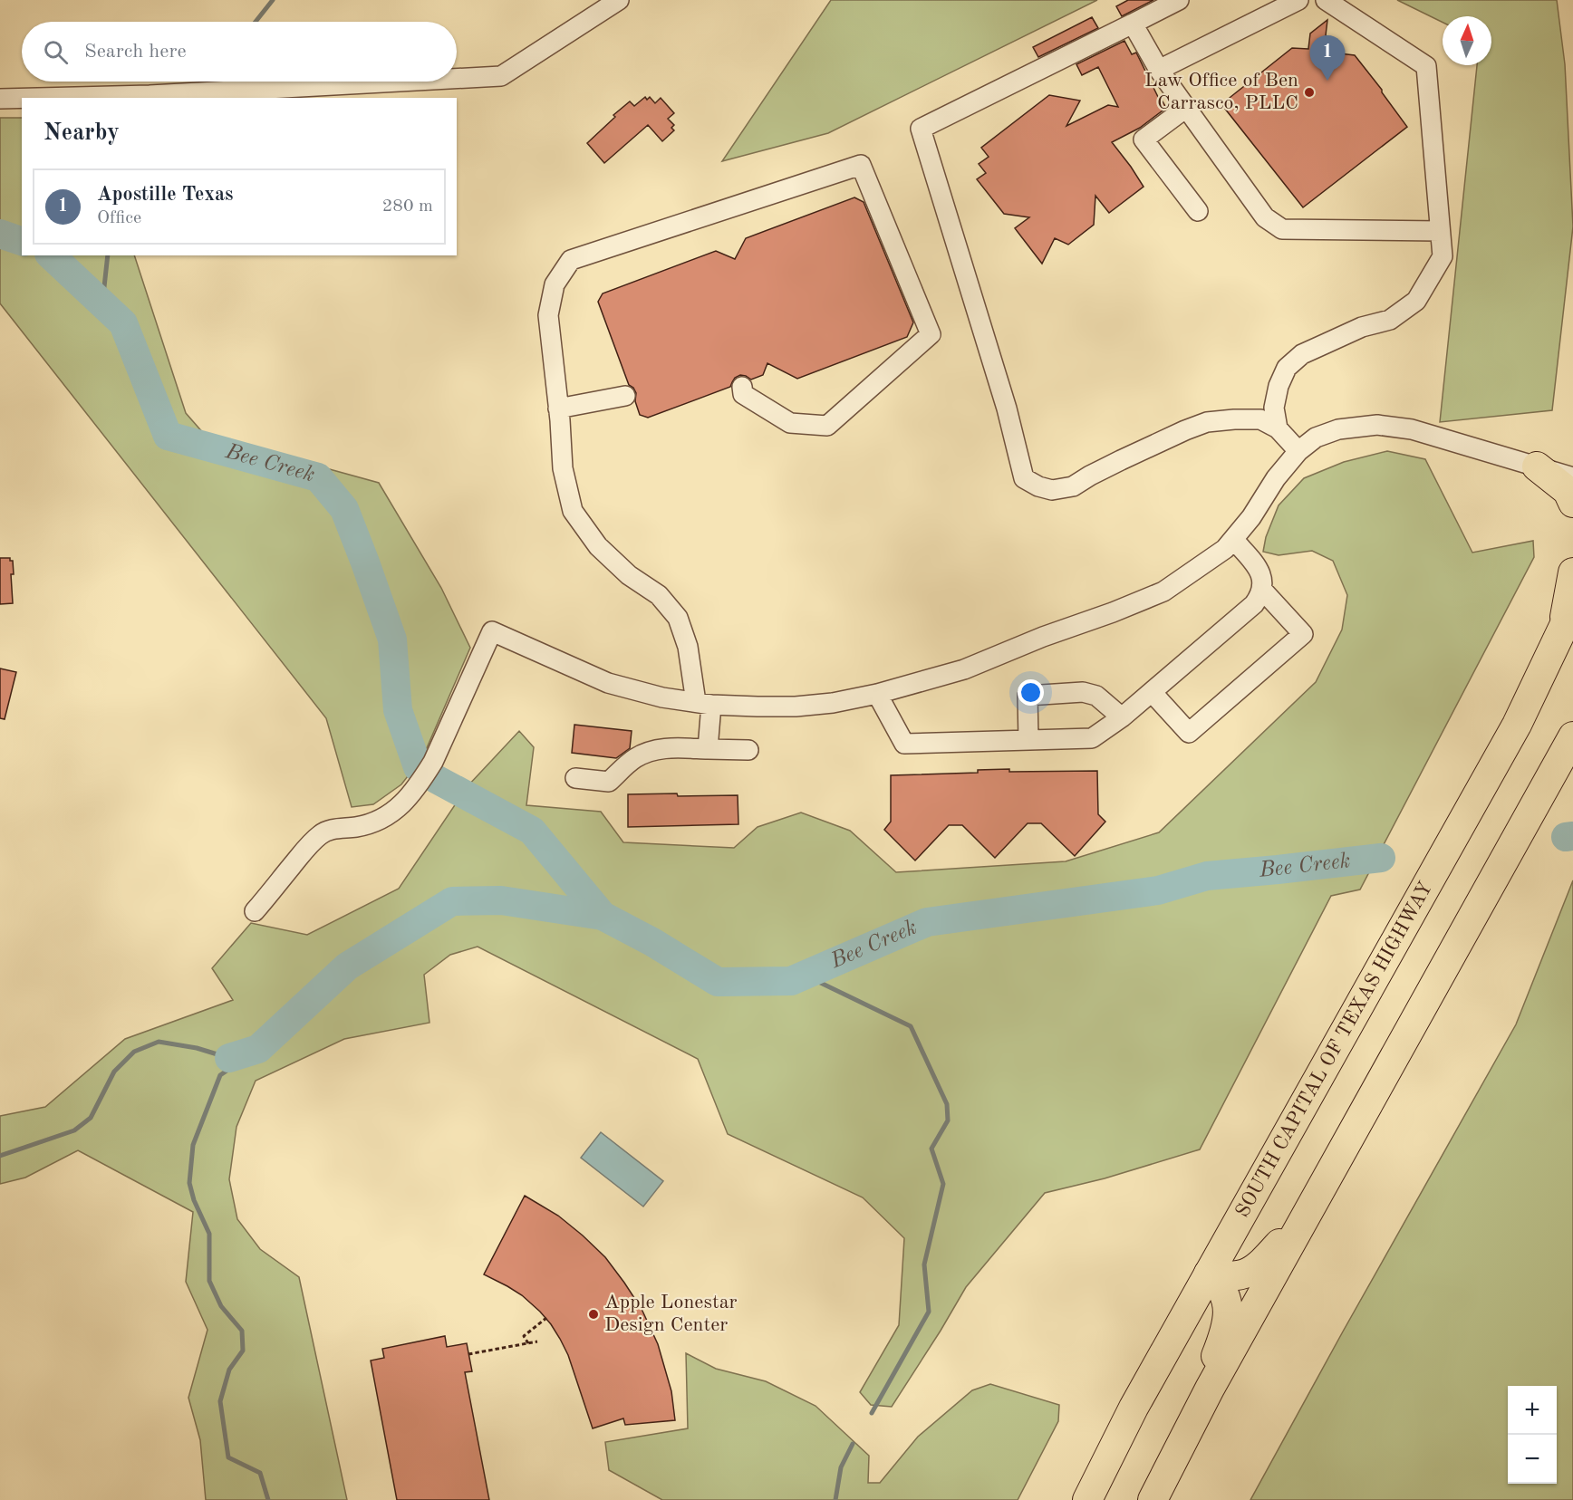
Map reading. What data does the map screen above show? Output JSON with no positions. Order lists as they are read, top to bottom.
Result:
{
  "streets": {
    "highway": ["SOUTH CAPITAL OF TEXAS HIGHWAY"]
  },
  "water": ["Bee Creek"],
  "places": ["Law Office of Ben Carrasco, PLLC", "Apple Lonestar Design Center"],
  "north": "top",
  "page": {
    "search": "Search here",
    "pins": "1",
    "heading": "Nearby",
    "list": [
      {
        "mark": "1",
        "name": "Apostille Texas",
        "note": "Office",
        "value": "280 m"
      }
    ],
    "map_buttons": ["+", "−"]
  }
}
